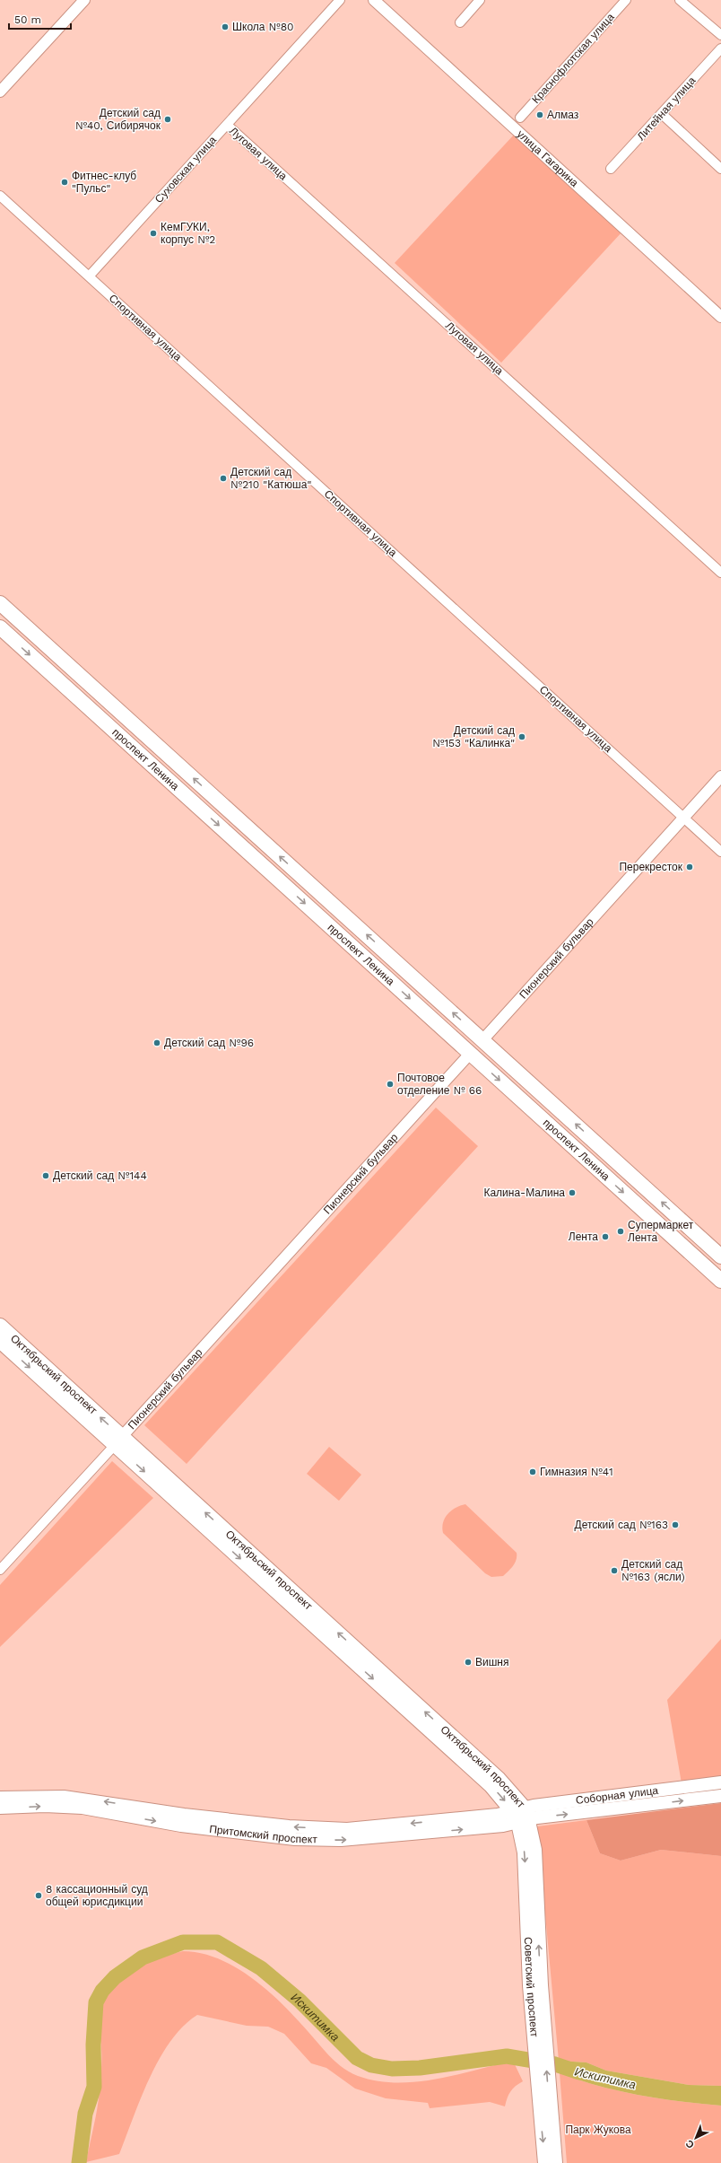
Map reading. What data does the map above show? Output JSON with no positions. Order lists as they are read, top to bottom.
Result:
{
  "streets": {
    "main road": [
      "проспект Ленина",
      "Пионерский бульвар",
      "Октябрьский проспект",
      "Соборная улица",
      "Притомский проспект",
      "Советский проспект"
    ],
    "street": [
      "Краснофлотская улица",
      "Литейная улица",
      "Луговая улица",
      "улица Гагарина",
      "Суховская улица",
      "Спортивная улица"
    ]
  },
  "crossings": [
    ["Луговая улица", "Суховская улица"],
    ["Суховская улица", "Спортивная улица"],
    ["Спортивная улица", "Пионерский бульвар"],
    ["проспект Ленина", "Пионерский бульвар"],
    ["Пионерский бульвар", "Октябрьский проспект"],
    ["Октябрьский проспект", "Соборная улица"],
    ["Октябрьский проспект", "Притомский проспект"],
    ["Октябрьский проспект", "Советский проспект"],
    ["Соборная улица", "Притомский проспект"],
    ["Соборная улица", "Советский проспект"],
    ["Притомский проспект", "Советский проспект"]
  ],
  "water": ["Искитимка"],
  "parks": ["Парк Жукова"],
  "places": [
    "Школа №80",
    "Алмаз",
    "Детский сад №40, Сибирячок",
    "Фитнес-клуб \"Пульс\"",
    "КемГУКИ, корпус №2",
    "Детский сад №210 \"Катюша\"",
    "Детский сад №153 \"Калинка\"",
    "Перекресток",
    "Детский сад №96",
    "Почтовое отделение № 66",
    "Детский сад №144",
    "Калина-Малина",
    "Супермаркет Лента",
    "Лента",
    "Гимназия №41",
    "Детский сад №163",
    "Детский сад №163 (ясли)",
    "Вишня",
    "8 кассационный суд общей юрисдикции"
  ],
  "scale_bar": "50 m",
  "north": "bottom left"
}
